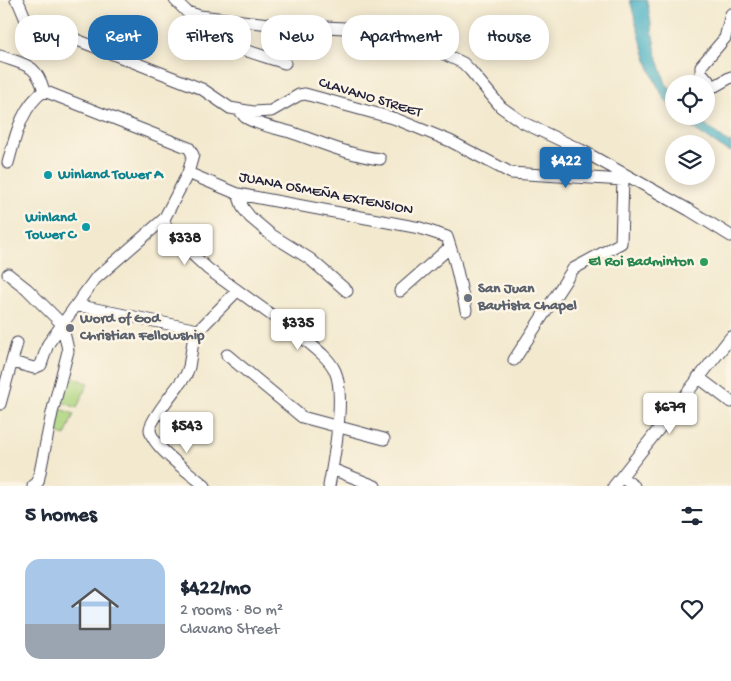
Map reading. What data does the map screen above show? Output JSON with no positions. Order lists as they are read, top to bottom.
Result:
{
  "streets": {
    "street": ["CLAVANO STREET", "JUANA OSMEÑA EXTENSION"]
  },
  "places": [
    "Winland Tower A",
    "Winland Tower C",
    "El Roi Badminton",
    "San Juan Bautista Chapel",
    "Word of God Christian Fellowship"
  ],
  "page": {
    "chip": [
      "Buy",
      "Rent",
      "Filters",
      "New",
      "Apartment",
      "House"
    ],
    "price": [
      "$422",
      "$338",
      "$335",
      "$679",
      "$543"
    ],
    "heading": "5 homes",
    "list": [
      {
        "name": "$422/mo",
        "note": "2 rooms · 80 m² · Clavano Street"
      }
    ]
  }
}
